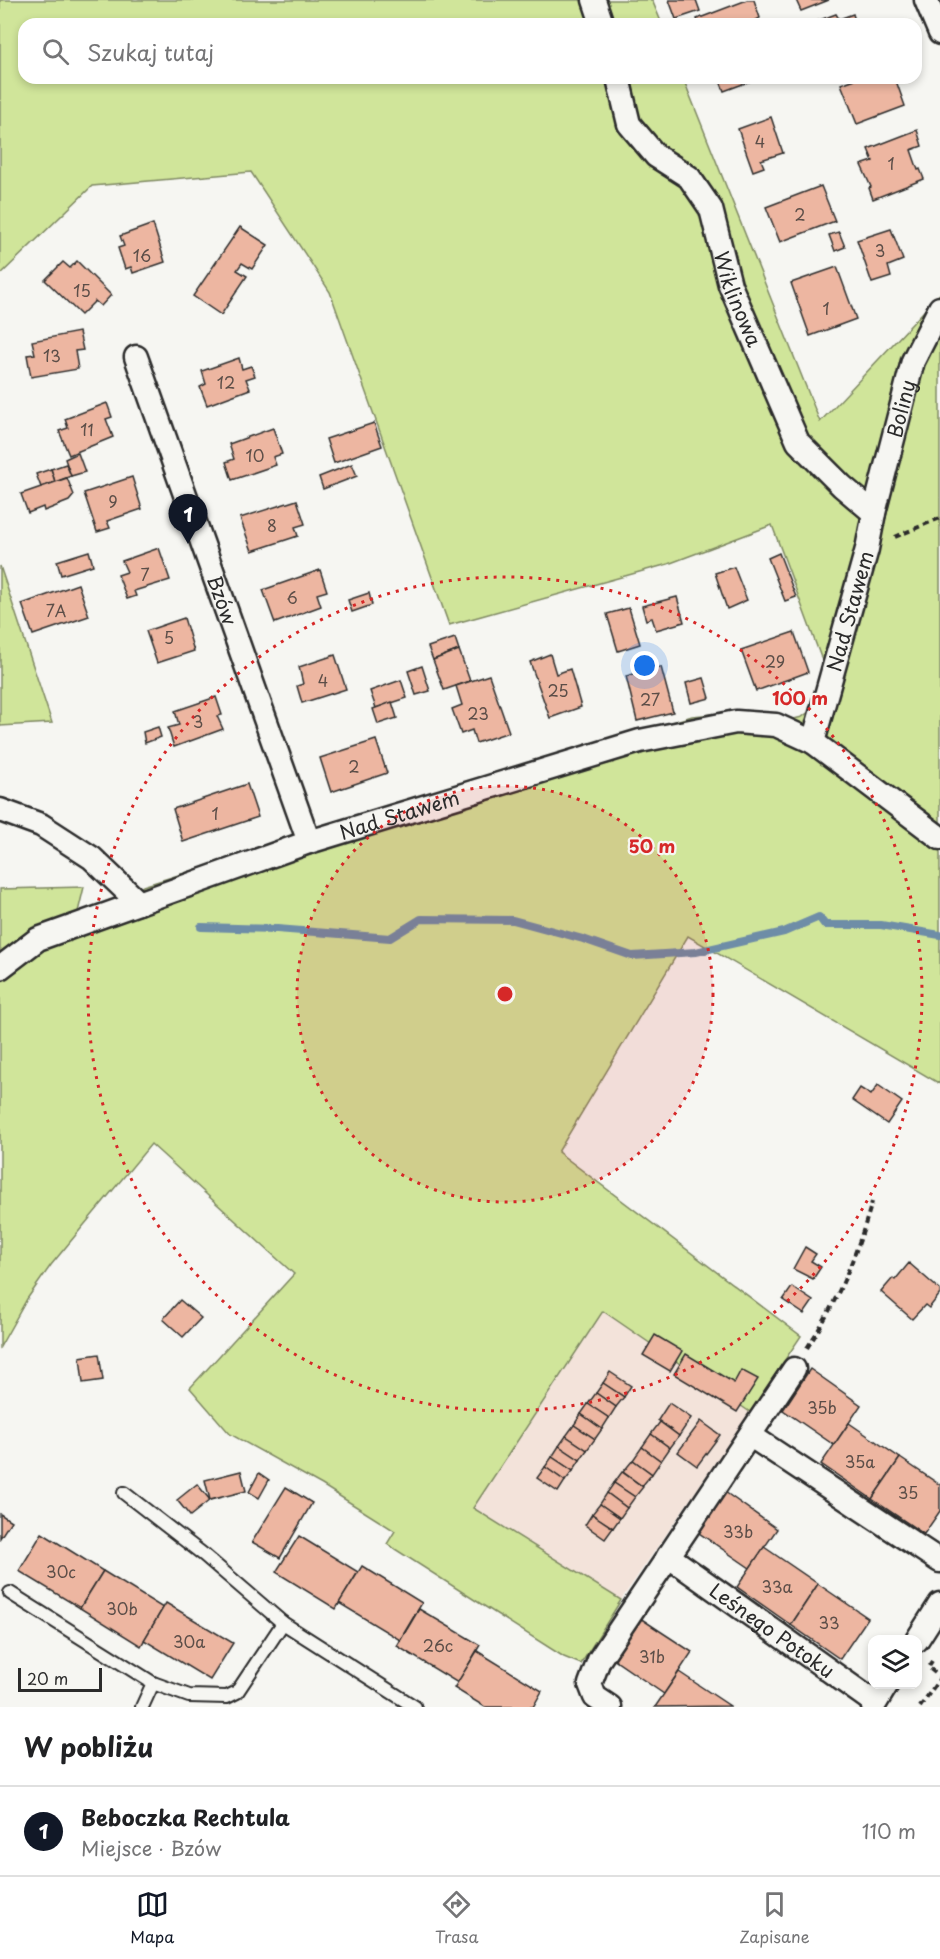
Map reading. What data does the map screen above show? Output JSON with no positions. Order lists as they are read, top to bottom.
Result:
{
  "streets": {
    "street": [
      "Wiklinowa",
      "Boliny",
      "Bzów",
      "Nad Stawem",
      "Leśnego Potoku"
    ]
  },
  "crossings": [
    ["Wiklinowa", "Boliny"],
    ["Wiklinowa", "Nad Stawem"],
    ["Boliny", "Nad Stawem"],
    ["Bzów", "Nad Stawem"]
  ],
  "house_numbers": [
    "4",
    "1",
    "2",
    "3",
    "16",
    "15",
    "1",
    "13",
    "12",
    "11",
    "10",
    "9",
    "8",
    "7",
    "6",
    "7A",
    "5",
    "29",
    "4",
    "25",
    "27",
    "23",
    "3",
    "2",
    "1",
    "35b",
    "35a",
    "35",
    "33b",
    "30c",
    "33a",
    "30b",
    "33",
    "30a",
    "26c",
    "31b"
  ],
  "scale_bar": "20 m",
  "page": {
    "search": "Szukaj tutaj",
    "pins": "1",
    "scale": "20 m",
    "heading": "W pobliżu",
    "list": [
      {
        "mark": "1",
        "name": "Beboczka Rechtula",
        "note": "Miejsce · Bzów",
        "value": "110 m"
      }
    ],
    "nav": ["Mapa", "Trasa", "Zapisane"]
  },
  "rings": ["100 m", "50 m"]
}
